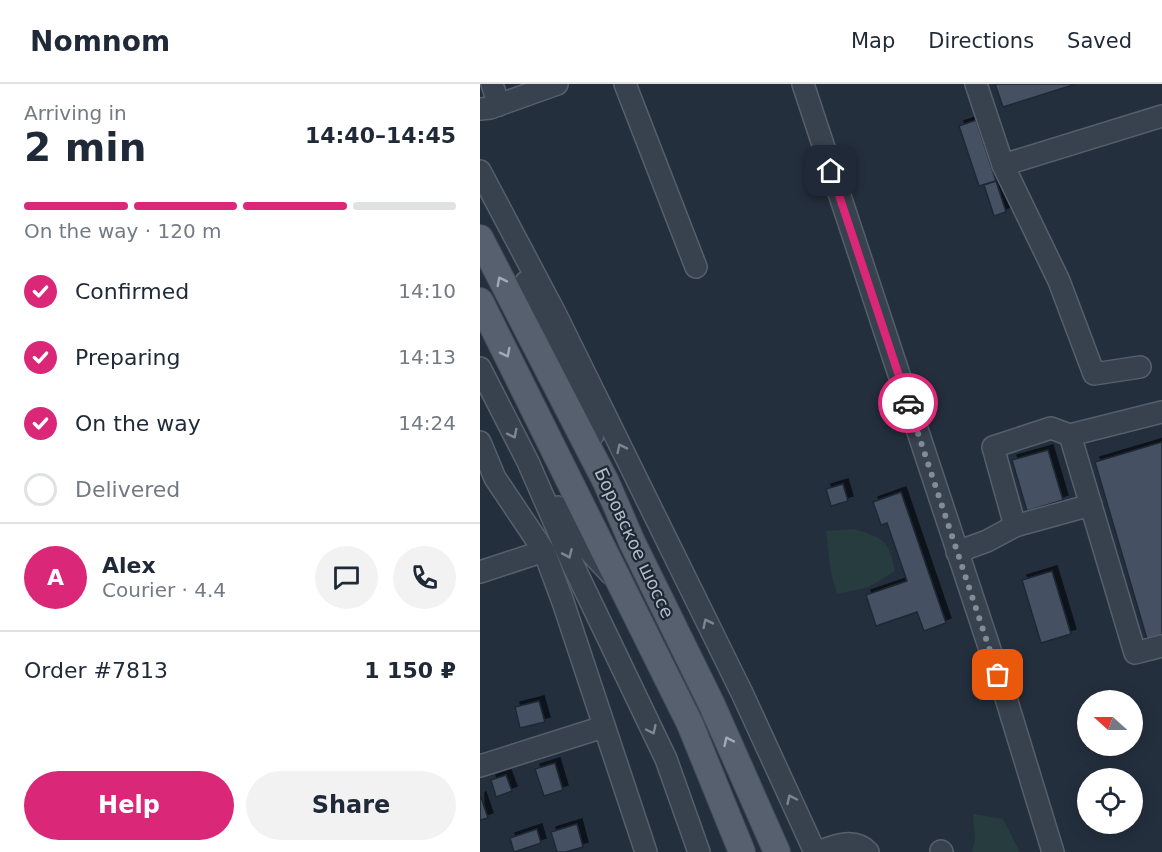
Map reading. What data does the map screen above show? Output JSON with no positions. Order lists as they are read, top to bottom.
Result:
{
  "streets": {
    "main road": ["Боровское шоссе"]
  },
  "north": "left",
  "page": {
    "header": "Nomnom",
    "nav": ["Map", "Directions", "Saved"],
    "heading": ["2 min", "Arriving in", "14:40–14:45"],
    "panel": [
      "Alex",
      "Courier · 4.4",
      "Order #7813",
      "1 150 ₽"
    ],
    "bar": "On the way · 120 m",
    "list": [
      ["Confirmed", "14:10"],
      ["Preparing", "14:13"],
      ["On the way", "14:24"],
      "Delivered"
    ],
    "round": "A",
    "buttons": ["Help", "Share"]
  }
}
